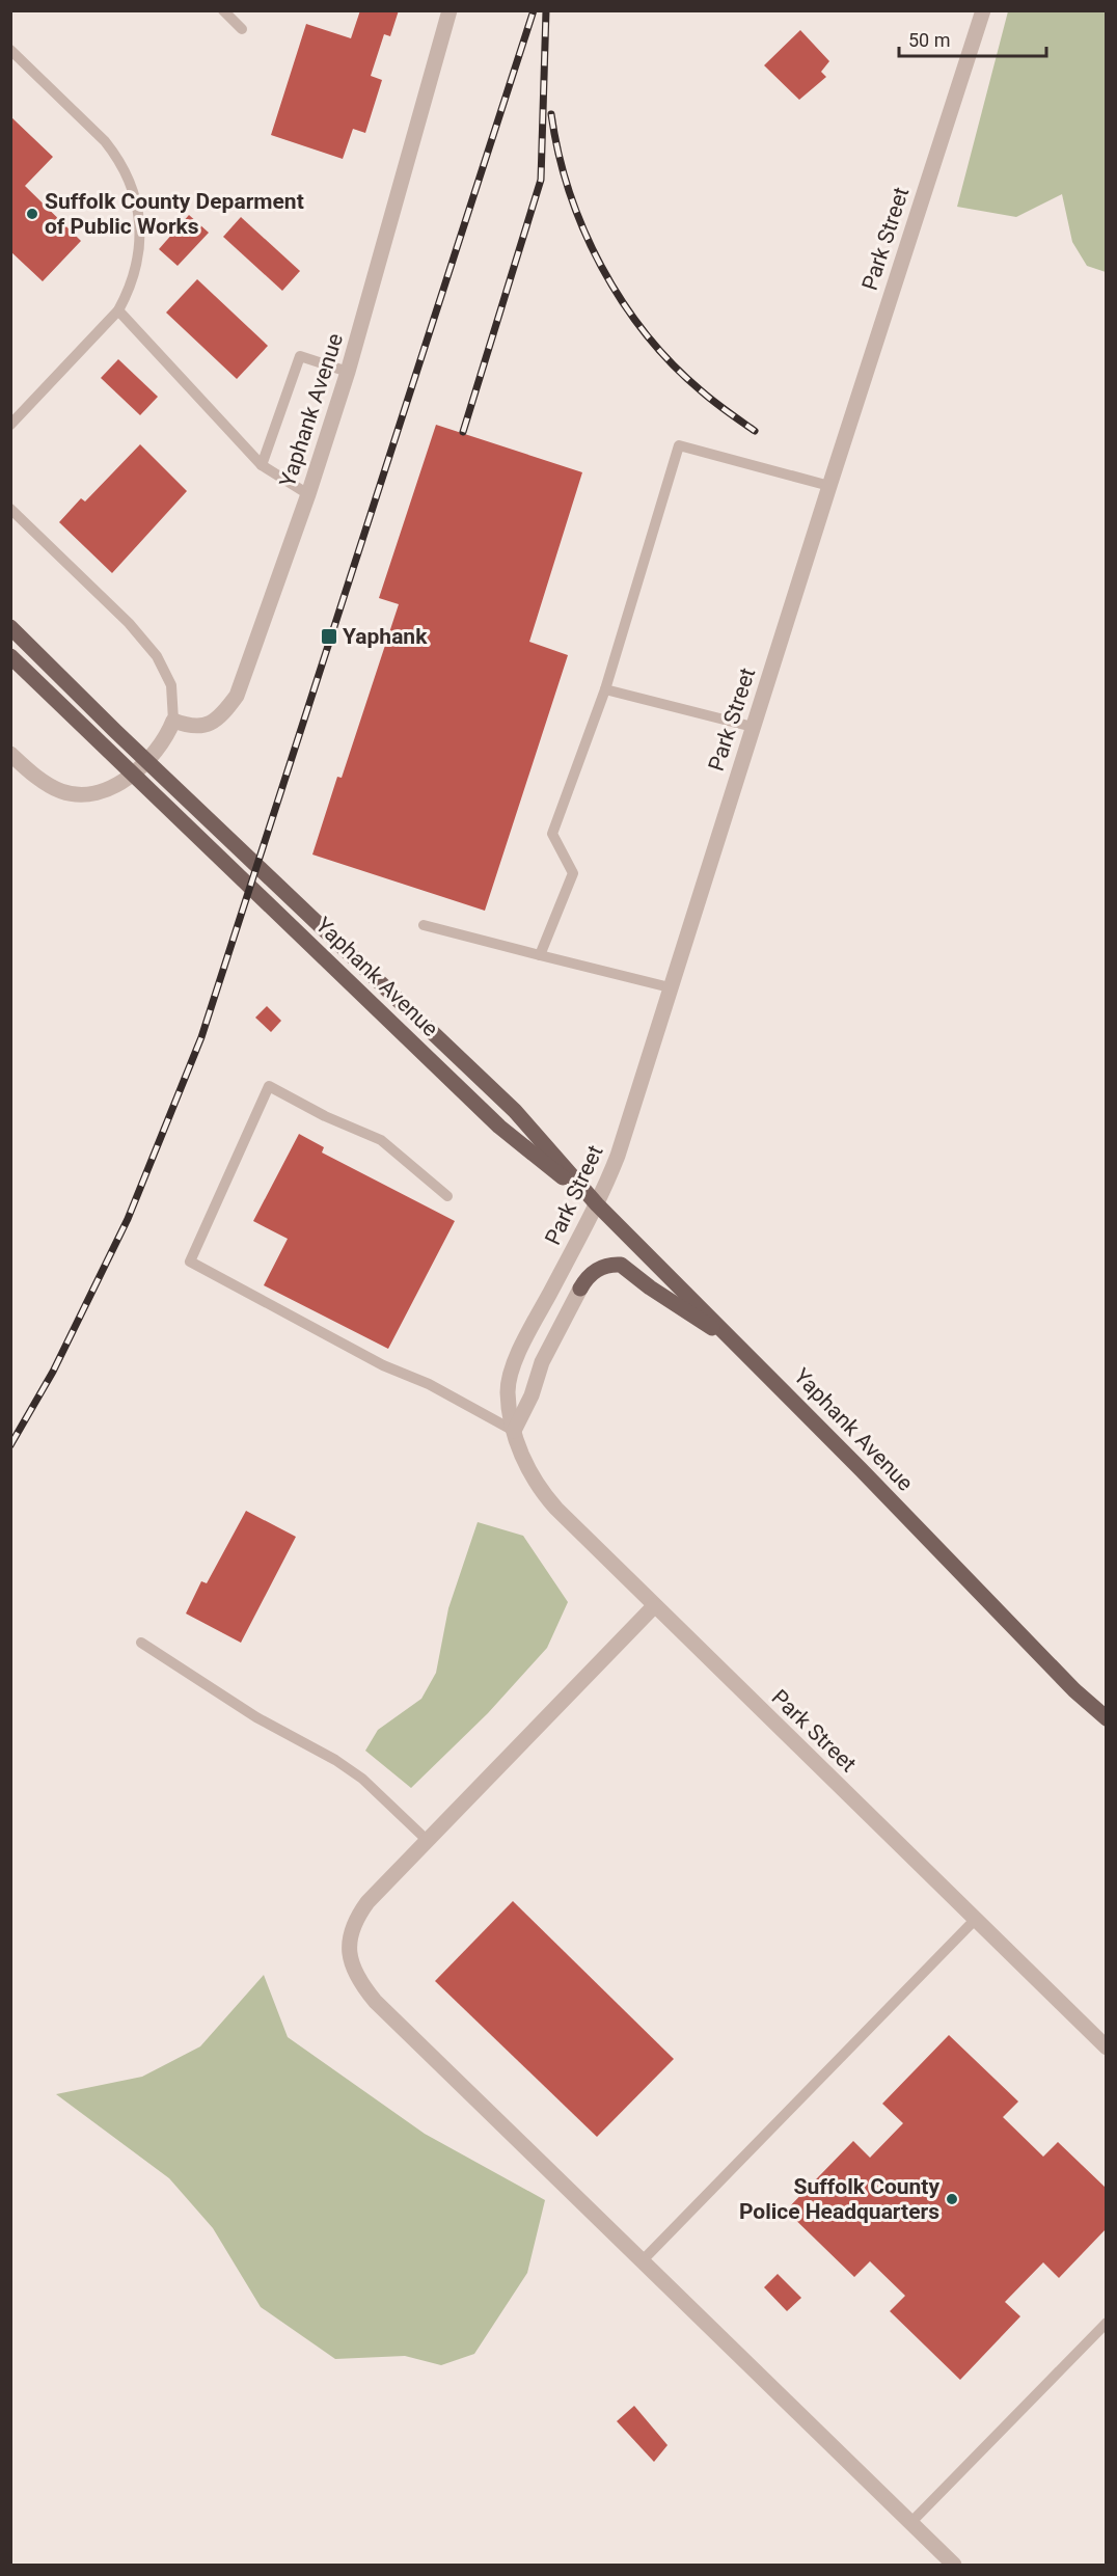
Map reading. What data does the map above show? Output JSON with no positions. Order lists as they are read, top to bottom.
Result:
{
  "streets": {
    "main road": ["Yaphank Avenue"],
    "street": ["Park Street"]
  },
  "crossings": [
    ["Park Street", "Yaphank Avenue"]
  ],
  "places": {
    "other": ["Suffolk County Deparment of Public Works", "Suffolk County Police Headquarters"],
    "transit": ["Yaphank"]
  },
  "scale_bar": "50 m"
}
